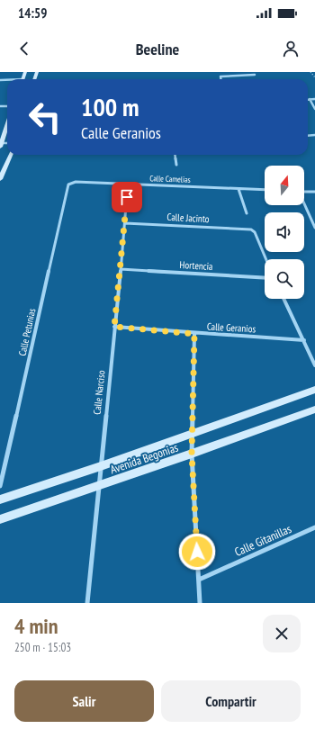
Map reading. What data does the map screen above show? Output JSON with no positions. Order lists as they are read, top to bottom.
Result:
{
  "streets": {
    "street": [
      "Calle Camelias",
      "Calle Jacinto",
      "Hortencia",
      "Calle Geranios",
      "Calle Petunias",
      "Calle Narciso",
      "Avenida Begonias",
      "Calle Gitanillas"
    ]
  },
  "crossings": [
    ["Calle Camelias", "Calle Petunias"],
    ["Calle Camelias", "Calle Narciso"],
    ["Calle Jacinto", "Calle Narciso"],
    ["Hortencia", "Calle Narciso"],
    ["Calle Geranios", "Calle Narciso"],
    ["Calle Narciso", "Avenida Begonias"]
  ],
  "north": "top",
  "page": {
    "status": "14:59",
    "header": "Beeline",
    "turn": ["100 m", "Calle Geranios"],
    "heading": ["4 min", "250 m · 15:03"],
    "buttons": ["Salir", "Compartir"]
  }
}
